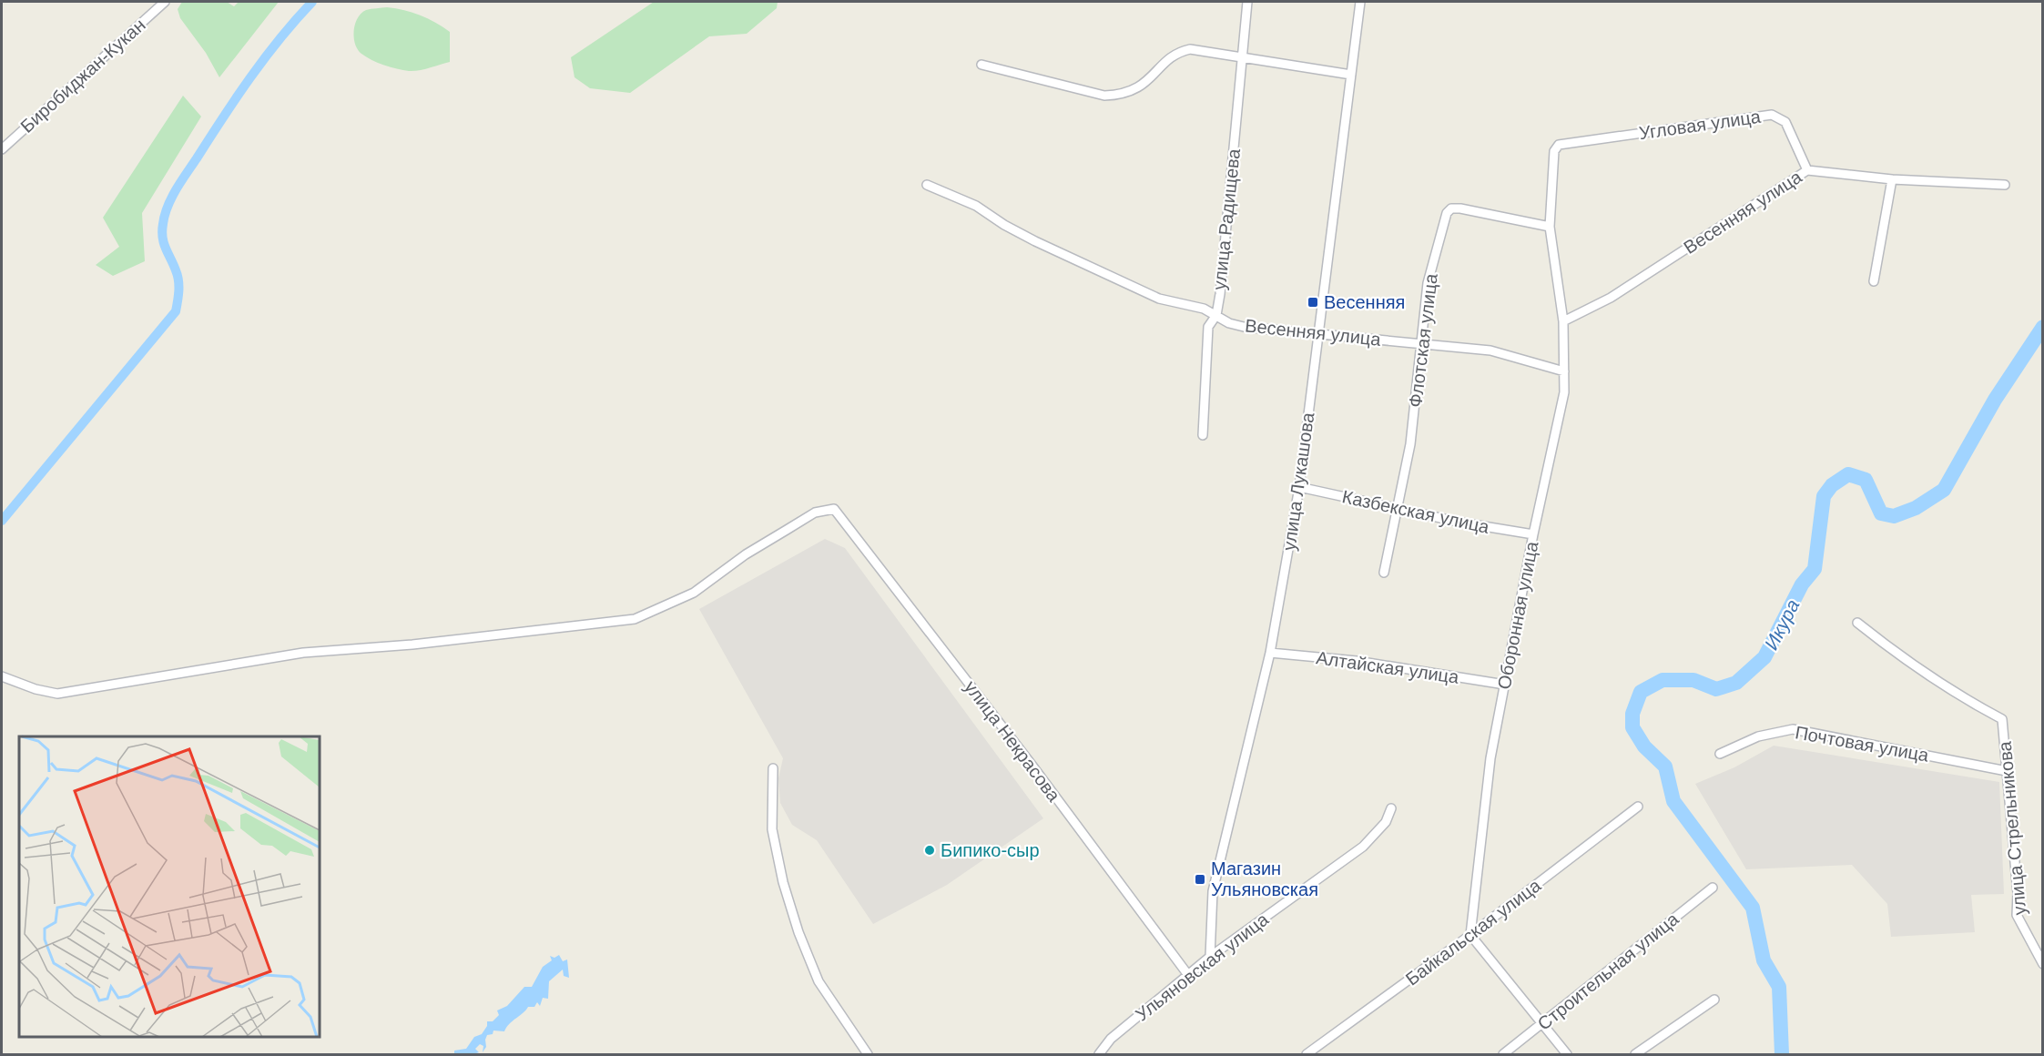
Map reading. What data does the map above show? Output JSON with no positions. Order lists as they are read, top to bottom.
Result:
{
  "streets": {
    "street": [
      "Биробиджан-Кукан",
      "Угловая улица",
      "Весенняя улица",
      "улица Радищева",
      "Флотская улица",
      "улица Лукашова",
      "Казбекская улица",
      "Оборонная улица",
      "Алтайская улица",
      "улица Некрасова",
      "Почтовая улица",
      "улица Стрельникова",
      "Байкальская улица",
      "Ульяновская улица",
      "Строительная улица"
    ]
  },
  "crossings": [
    ["Угловая улица", "Весенняя улица"],
    ["Угловая улица", "Оборонная улица"],
    ["Весенняя улица", "улица Радищева"],
    ["Весенняя улица", "Флотская улица"],
    ["Весенняя улица", "улица Лукашова"],
    ["Весенняя улица", "Оборонная улица"],
    ["Флотская улица", "Казбекская улица"],
    ["Флотская улица", "Оборонная улица"],
    ["улица Лукашова", "Казбекская улица"],
    ["улица Лукашова", "Алтайская улица"],
    ["улица Лукашова", "Ульяновская улица"],
    ["Казбекская улица", "Оборонная улица"],
    ["Оборонная улица", "Алтайская улица"],
    ["Оборонная улица", "Байкальская улица"],
    ["улица Некрасова", "Ульяновская улица"],
    ["Почтовая улица", "улица Стрельникова"]
  ],
  "water": ["Икура"],
  "places": {
    "transit": ["Весенняя", "Магазин Ульяновская"],
    "other": ["Бипико-сыр"]
  }
}
